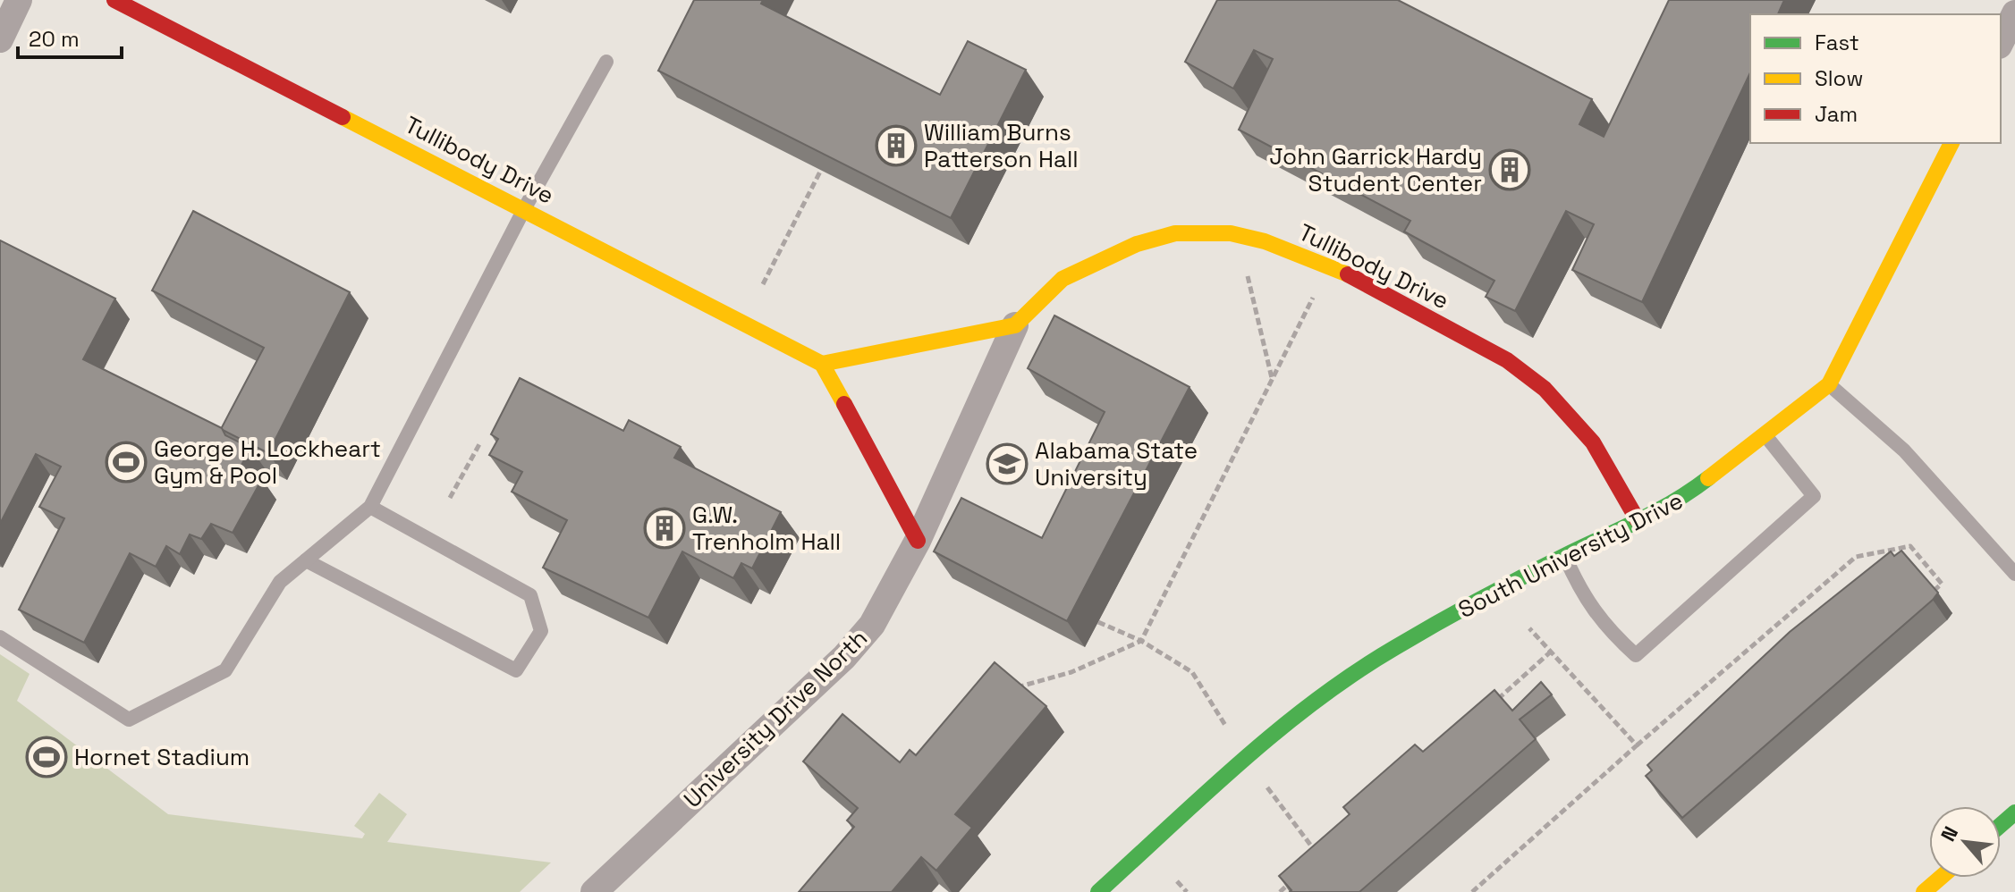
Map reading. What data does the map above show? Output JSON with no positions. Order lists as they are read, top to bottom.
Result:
{
  "streets": {
    "street": ["Tullibody Drive", "South University Drive", "University Drive North"]
  },
  "crossings": [
    ["Tullibody Drive", "South University Drive"],
    ["Tullibody Drive", "University Drive North"]
  ],
  "places": {
    "building": ["William Burns Patterson Hall", "John Garrick Hardy Student Center", "G.W. Trenholm Hall"],
    "sports": ["George H. Lockheart Gym & Pool", "Hornet Stadium"],
    "school or university": ["Alabama State University"]
  },
  "legend": ["Fast", "Slow", "Jam"],
  "scale_bar": "20 m",
  "north": "top left"
}
